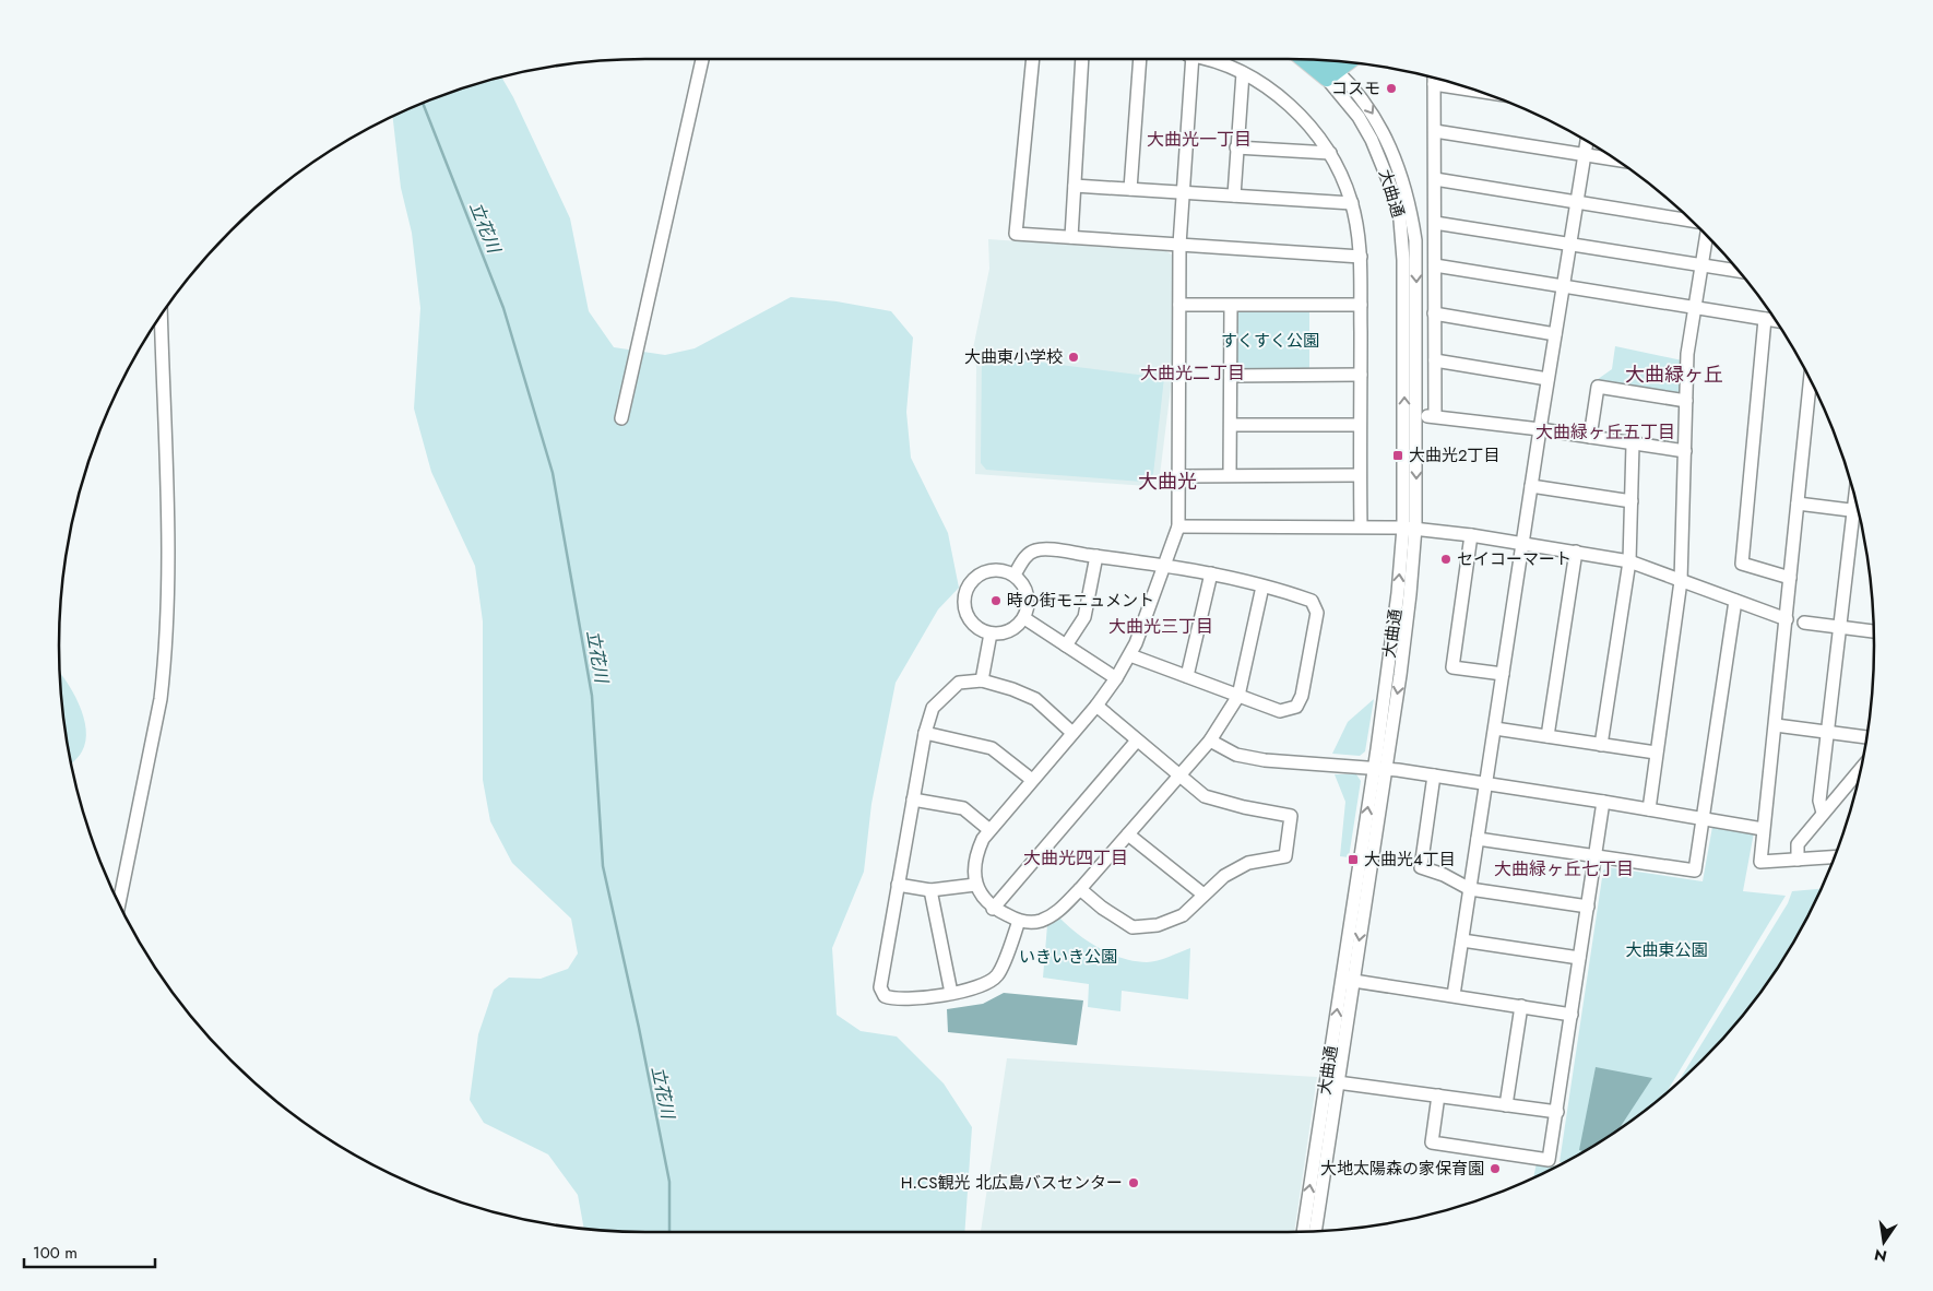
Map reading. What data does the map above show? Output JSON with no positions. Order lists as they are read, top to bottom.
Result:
{
  "streets": {
    "main road": ["大曲通"]
  },
  "districts": [
    "大曲光一丁目",
    "大曲光二丁目",
    "大曲緑ヶ丘",
    "大曲緑ヶ丘五丁目",
    "大曲光",
    "大曲光三丁目",
    "大曲光四丁目",
    "大曲緑ヶ丘七丁目"
  ],
  "water": ["立花川"],
  "parks": ["すくすく公園", "大曲東公園", "いきいき公園"],
  "places": {
    "other": [
      "コスモ",
      "大曲東小学校",
      "セイコーマート",
      "時の街モニュメント",
      "大地太陽森の家保育園",
      "H.CS観光 北広島バスセンター"
    ],
    "transit": ["大曲光2丁目", "大曲光4丁目"]
  },
  "scale_bar": "100 m",
  "north": "bottom"
}
